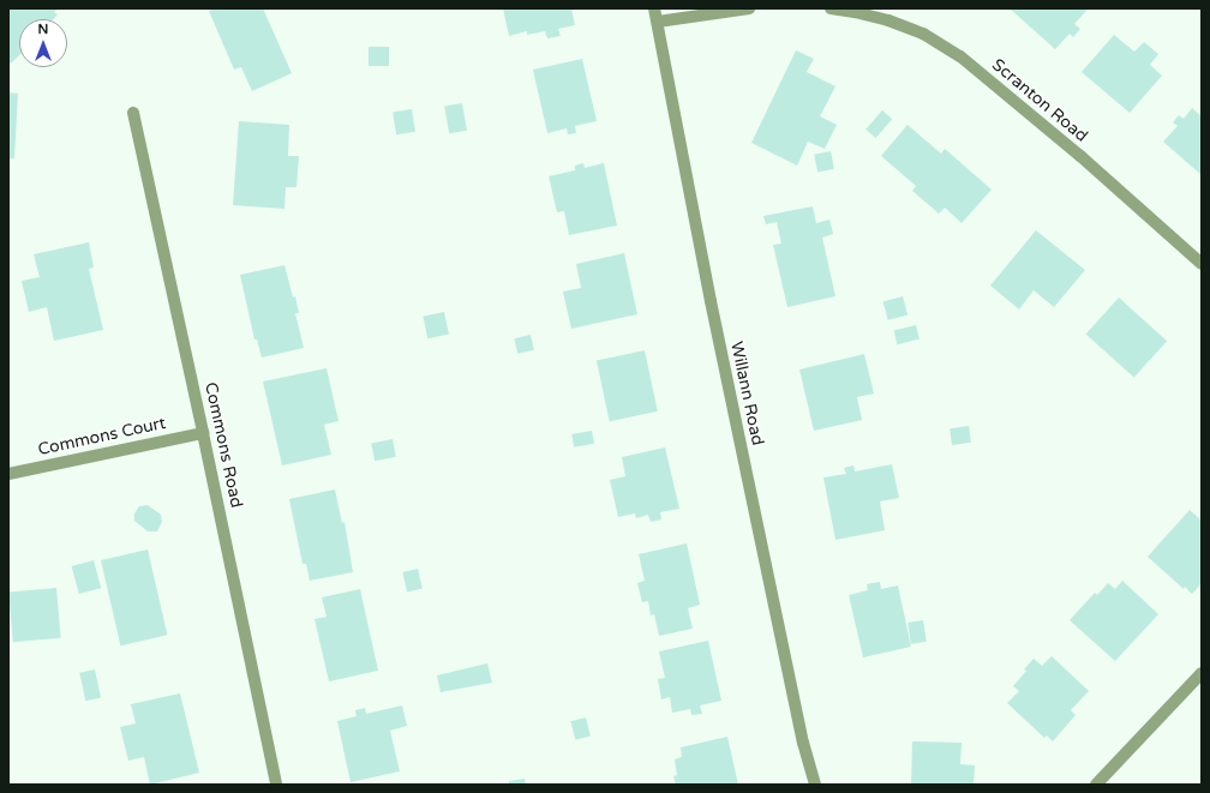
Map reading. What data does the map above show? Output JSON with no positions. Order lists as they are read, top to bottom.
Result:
{
  "streets": {
    "street": [
      "Scranton Road",
      "Willann Road",
      "Commons Court",
      "Commons Road"
    ]
  },
  "crossings": [
    ["Commons Court", "Commons Road"]
  ],
  "north": "top"
}
